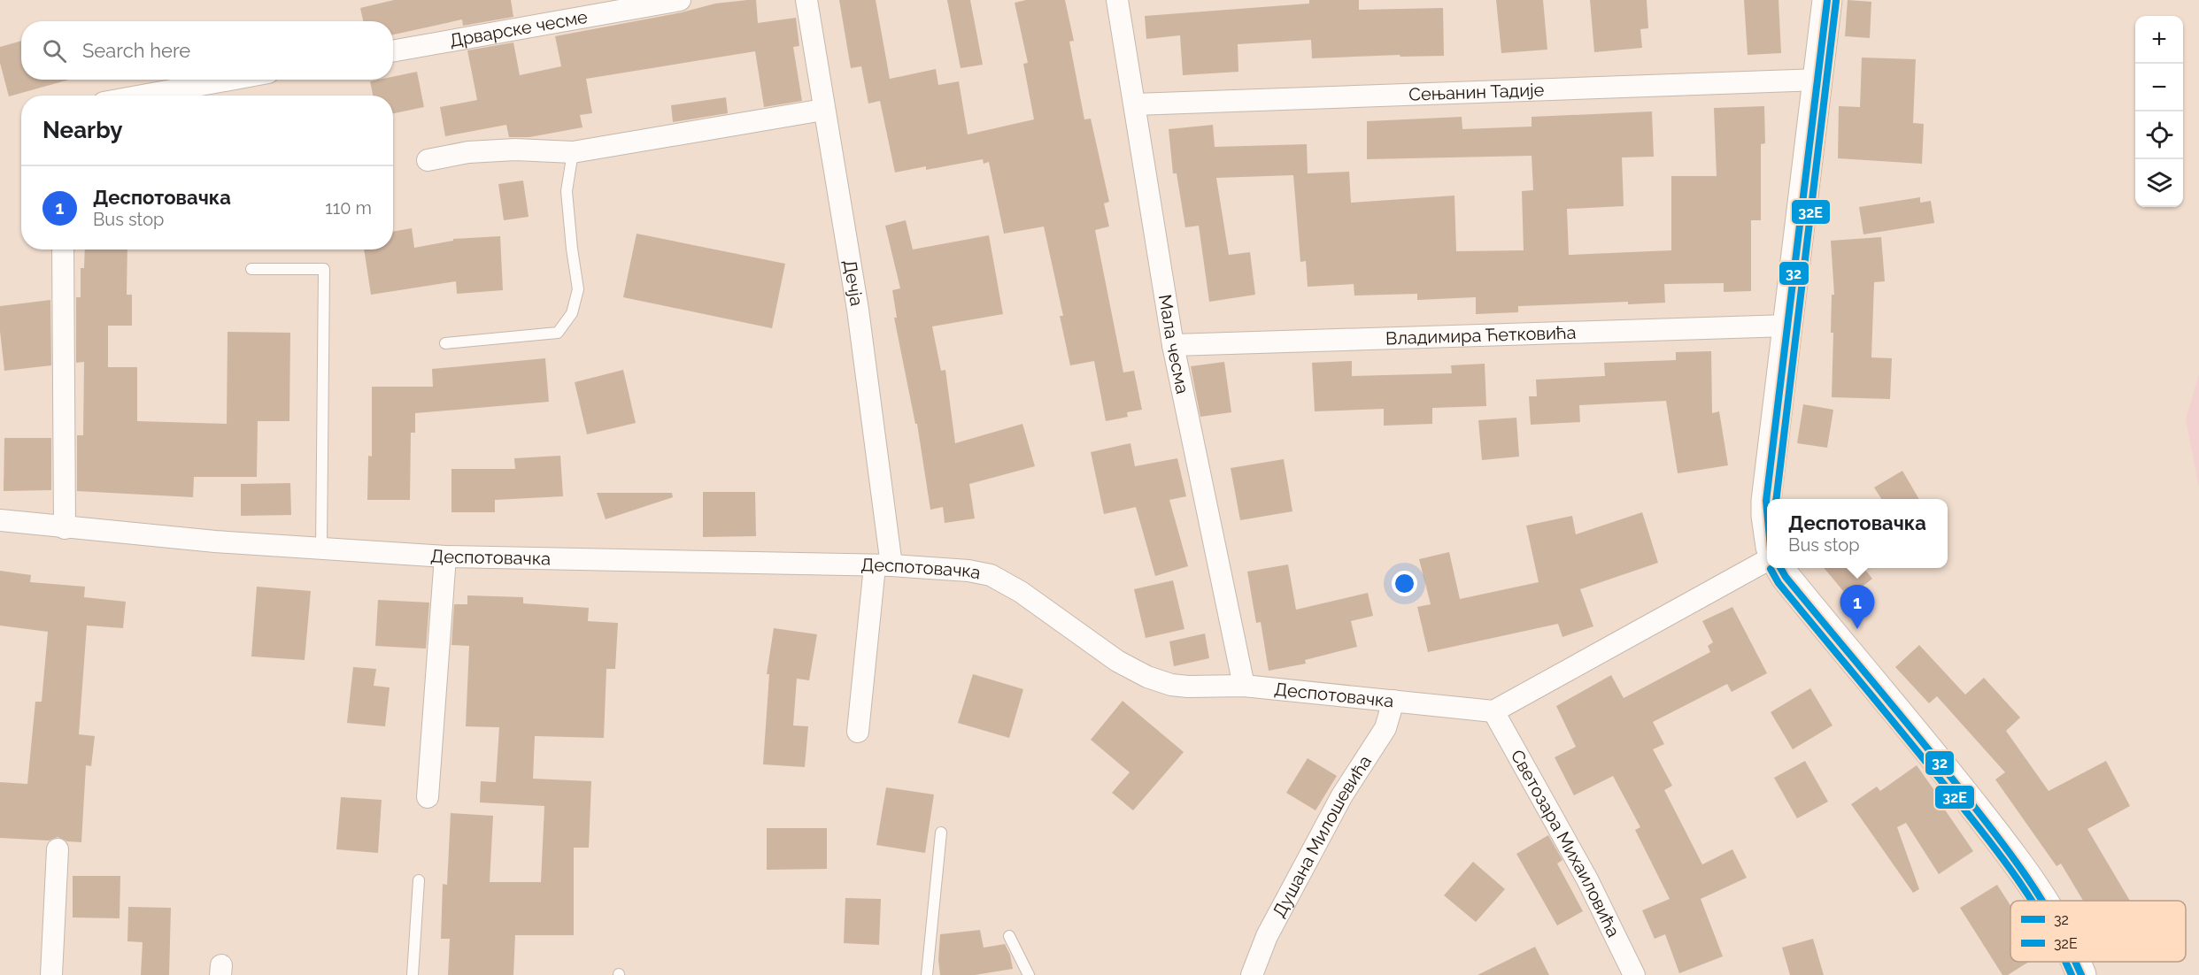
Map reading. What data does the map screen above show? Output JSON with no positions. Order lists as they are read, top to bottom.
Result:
{
  "streets": {
    "street": [
      "Дрварске чесме",
      "Сењанин Тадије",
      "Дечја",
      "Владимира Ћетковића",
      "Мала чесма",
      "Деспотовачка",
      "Душана Милошевића",
      "Светозара Михаиловића"
    ]
  },
  "crossings": [
    ["Сењанин Тадије", "Мала чесма"],
    ["Дечја", "Деспотовачка"],
    ["Владимира Ћетковића", "Мала чесма"],
    ["Мала чесма", "Деспотовачка"],
    ["Деспотовачка", "Душана Милошевића"],
    ["Деспотовачка", "Светозара Михаиловића"]
  ],
  "lines": ["transit line 32", "transit line 32E"],
  "legend": ["32", "32E"],
  "page": {
    "map_buttons": ["+", "−"],
    "search": "Search here",
    "heading": "Nearby",
    "list": [
      {
        "mark": "1",
        "name": "Деспотовачка",
        "note": "Bus stop",
        "value": "110 m"
      }
    ],
    "popup": ["Деспотовачка", "Bus stop"],
    "pins": "1"
  }
}
